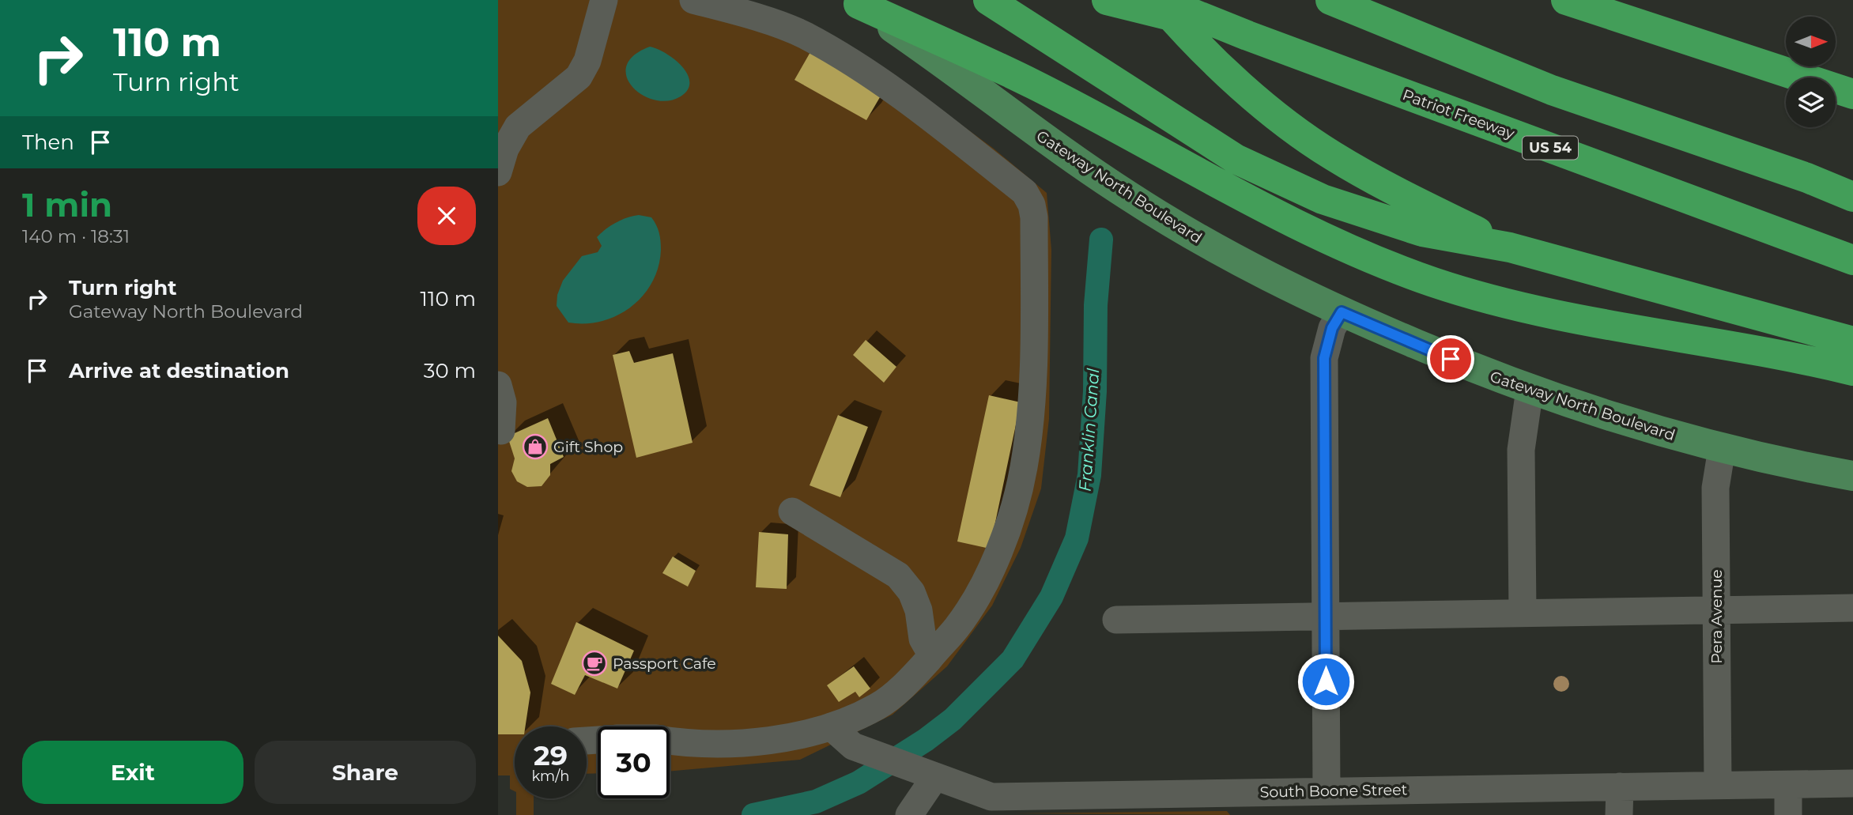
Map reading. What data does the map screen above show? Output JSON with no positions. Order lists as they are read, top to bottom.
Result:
{
  "streets": {
    "highway": ["Patriot Freeway", "US 54"],
    "main road": ["Gateway North Boulevard"],
    "street": ["Pera Avenue", "South Boone Street"]
  },
  "crossings": [
    ["Gateway North Boulevard", "Pera Avenue"],
    ["Pera Avenue", "South Boone Street"]
  ],
  "water": ["Franklin Canal"],
  "places": {
    "shop": ["Gift Shop"],
    "cafe": ["Passport Cafe"]
  },
  "north": "right",
  "page": {
    "turn": ["110 m", "Turn right"],
    "then": "Then",
    "heading": ["1 min", "140 m · 18:31"],
    "list": [
      {
        "name": "Turn right",
        "note": "Gateway North Boulevard",
        "value": "110 m"
      },
      {
        "name": "Arrive at destination",
        "value": "30 m"
      }
    ],
    "speed": "29 km/h",
    "limit": "30",
    "buttons": ["Exit", "Share"]
  }
}
